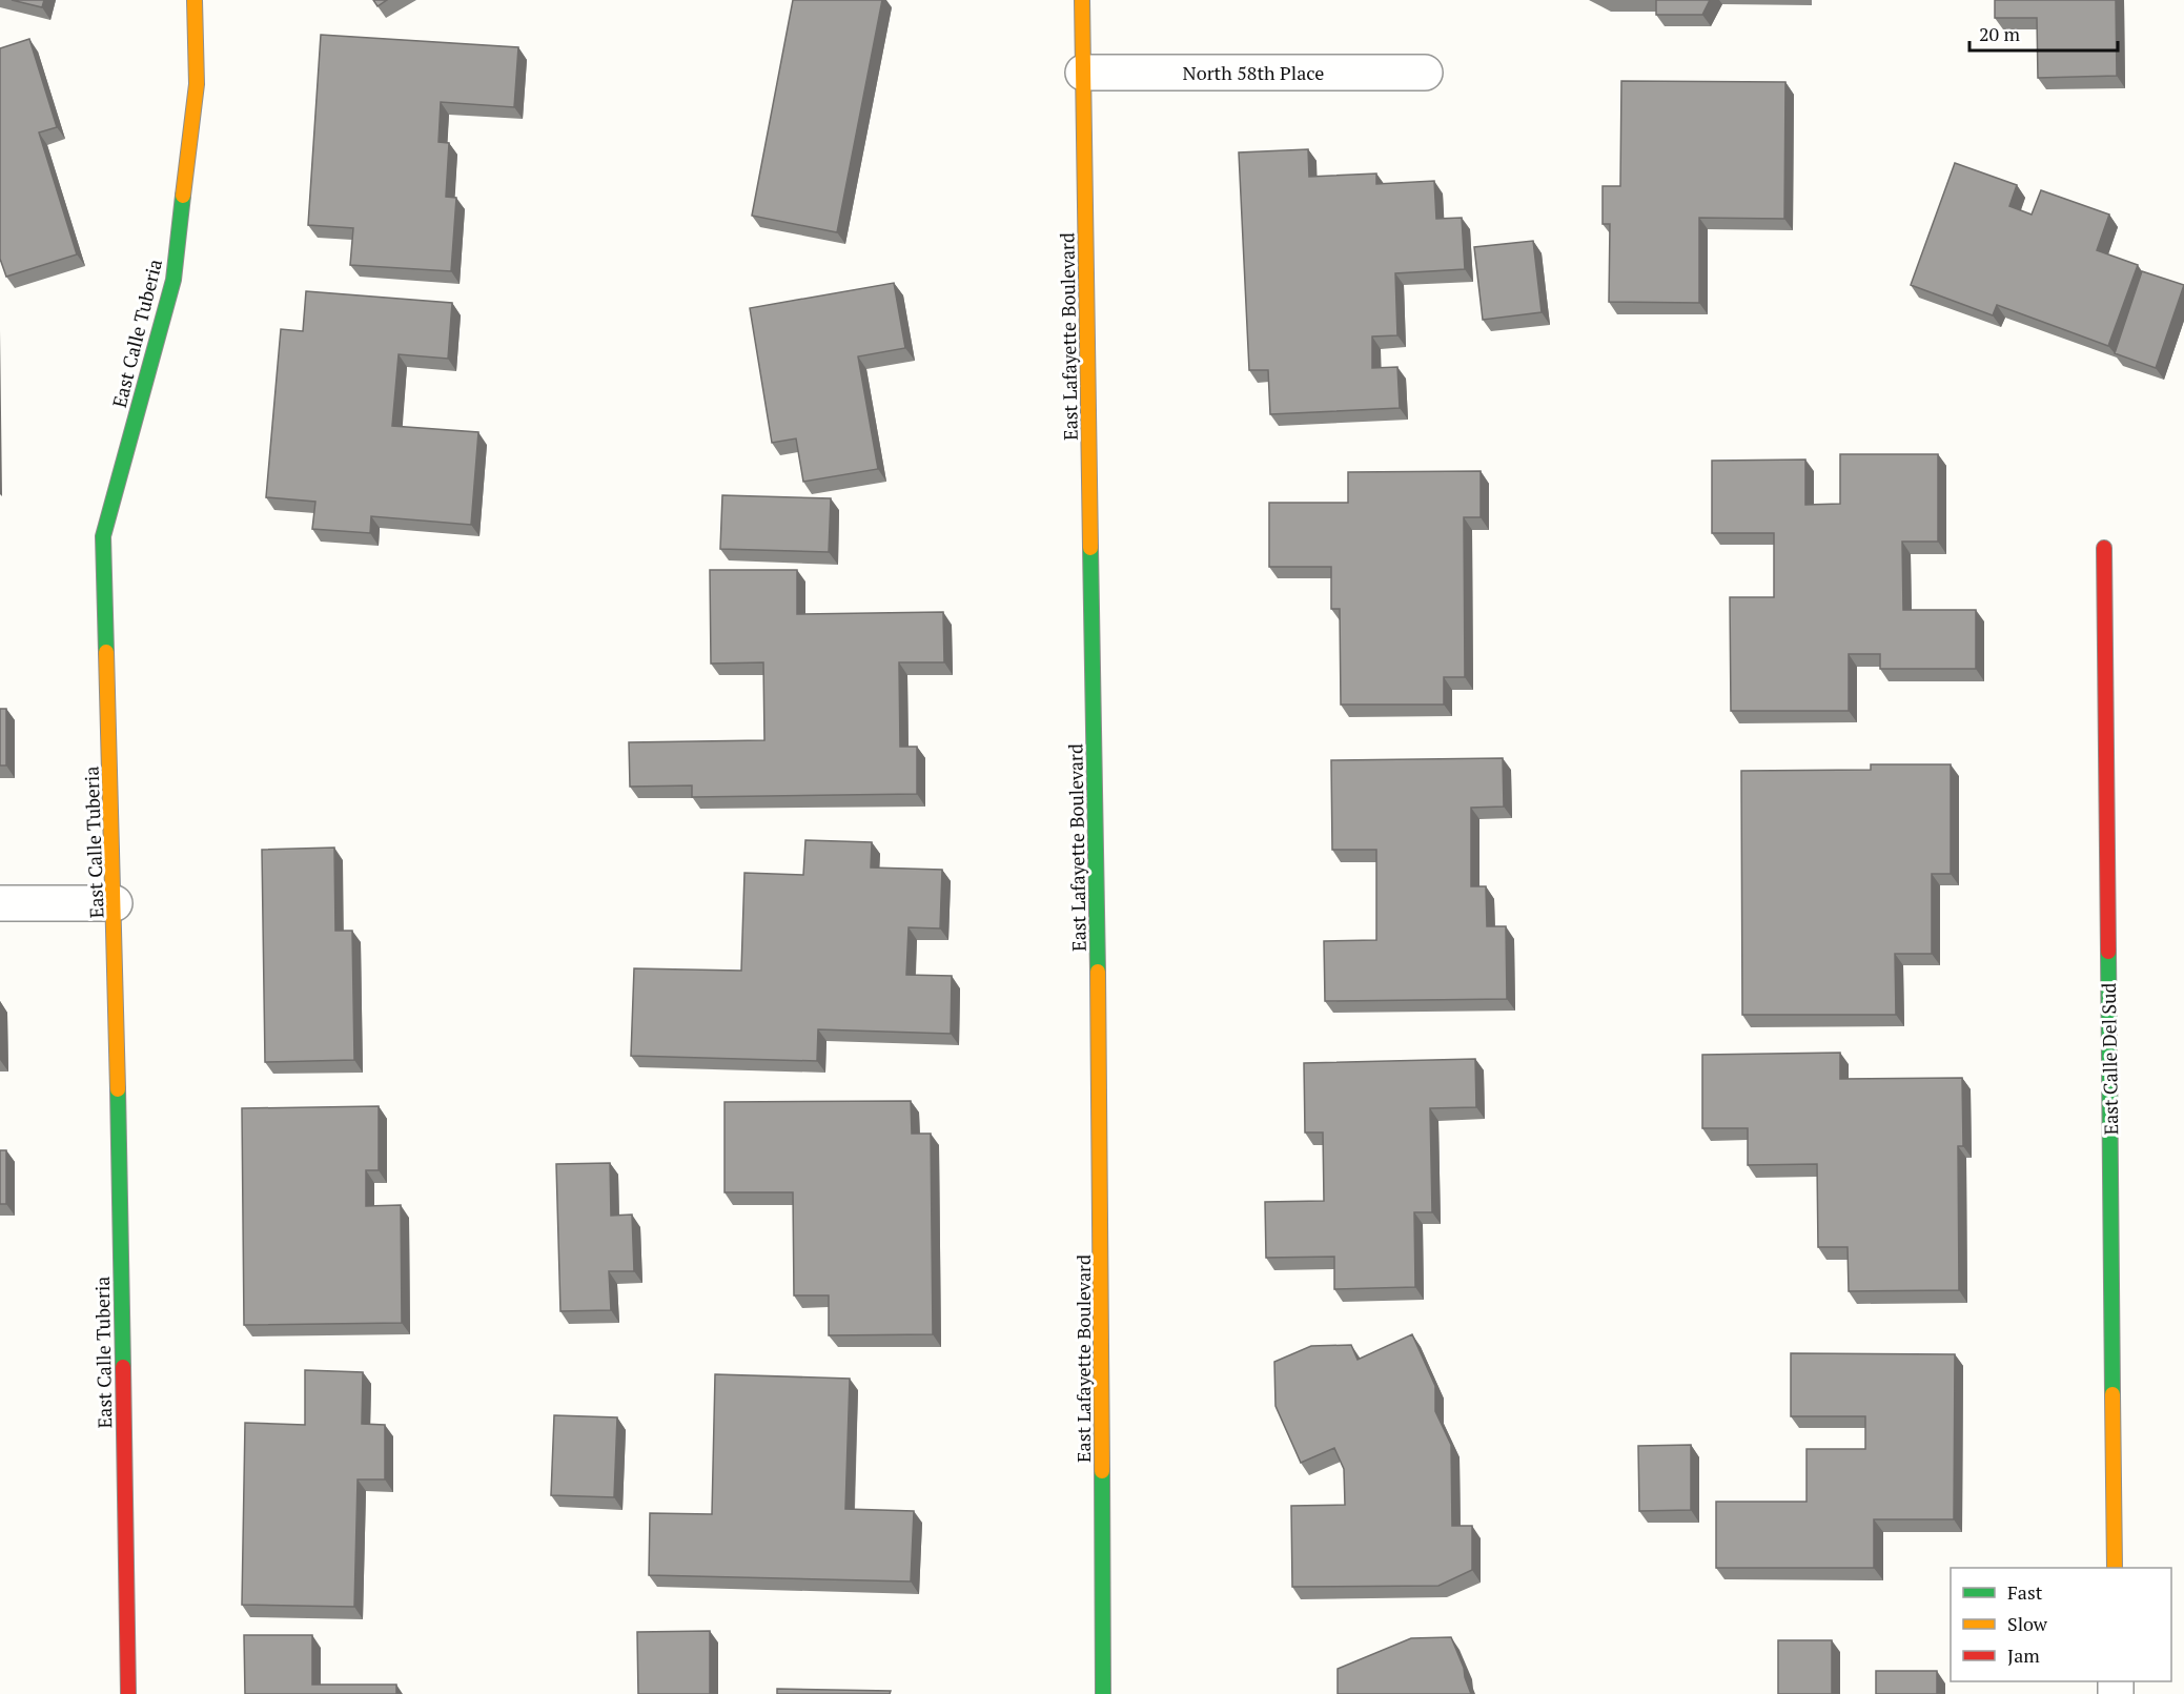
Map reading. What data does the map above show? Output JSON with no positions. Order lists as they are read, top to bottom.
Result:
{
  "streets": {
    "street": [
      "North 58th Place",
      "East Calle Tuberia",
      "East Lafayette Boulevard",
      "East Calle Del Sud"
    ]
  },
  "crossings": [
    ["North 58th Place", "East Lafayette Boulevard"]
  ],
  "legend": ["Fast", "Slow", "Jam"],
  "scale_bar": "20 m"
}
